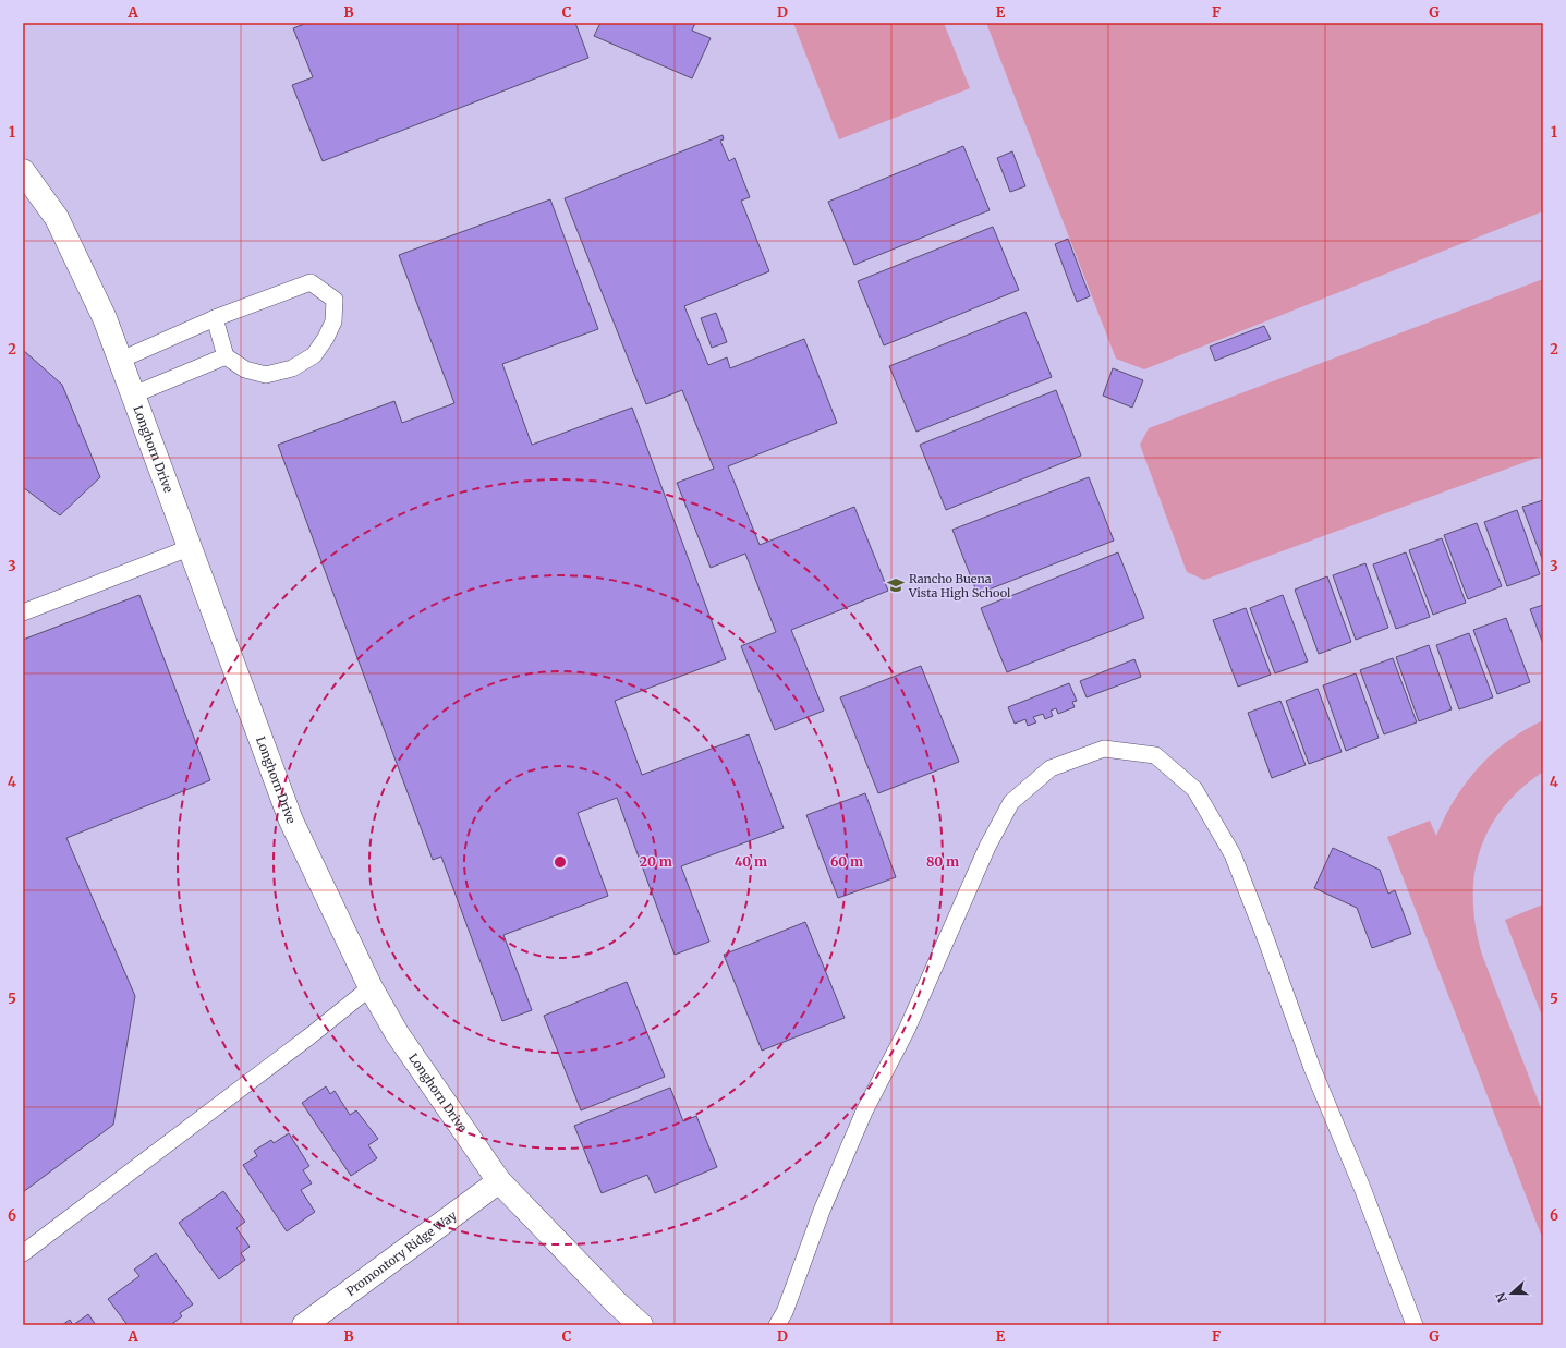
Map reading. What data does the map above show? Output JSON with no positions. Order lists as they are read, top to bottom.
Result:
{
  "streets": {
    "street": ["Longhorn Drive", "Promontory Ridge Way"]
  },
  "crossings": [
    ["Longhorn Drive", "Promontory Ridge Way"]
  ],
  "places": {
    "school or university": ["Rancho Buena Vista High School"]
  },
  "north": "left",
  "grid": {
    "columns": [
      "A",
      "B",
      "C",
      "D",
      "E",
      "F",
      "G"
    ],
    "rows": [
      "1",
      "2",
      "3",
      "4",
      "5",
      "6"
    ]
  },
  "rings": [
    "20 m",
    "40 m",
    "60 m",
    "80 m"
  ]
}
